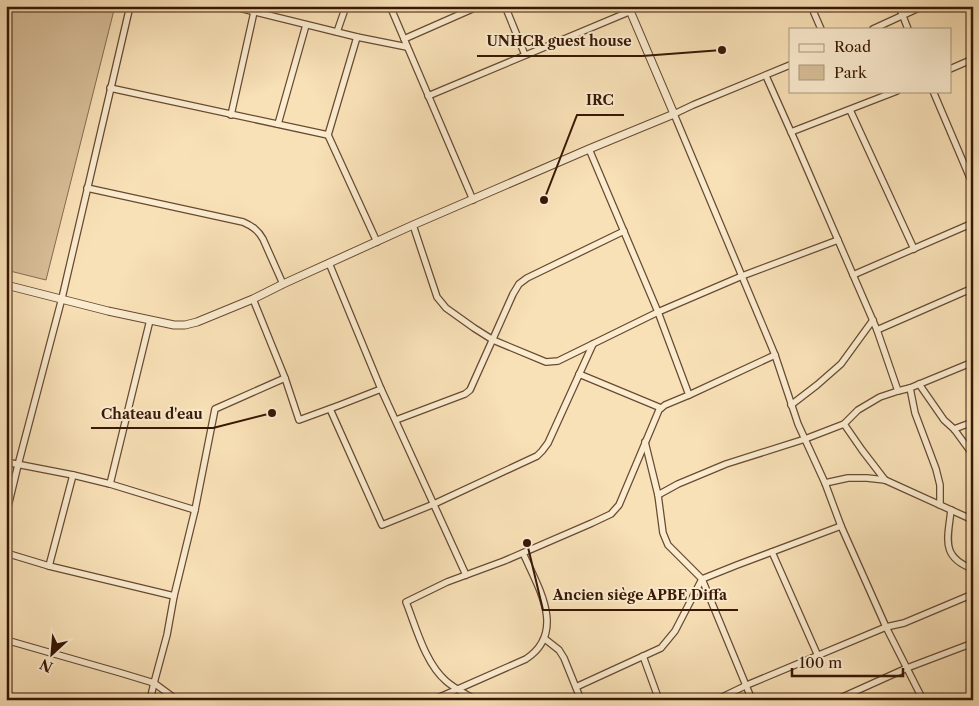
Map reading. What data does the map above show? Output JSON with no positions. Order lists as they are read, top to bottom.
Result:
{
  "places": [
    "UNHCR guest house",
    "IRC",
    "Chateau d'eau",
    "Ancien siège APBE Diffa"
  ],
  "legend": ["Road", "Park"],
  "scale_bar": "100 m",
  "north": "bottom left"
}
